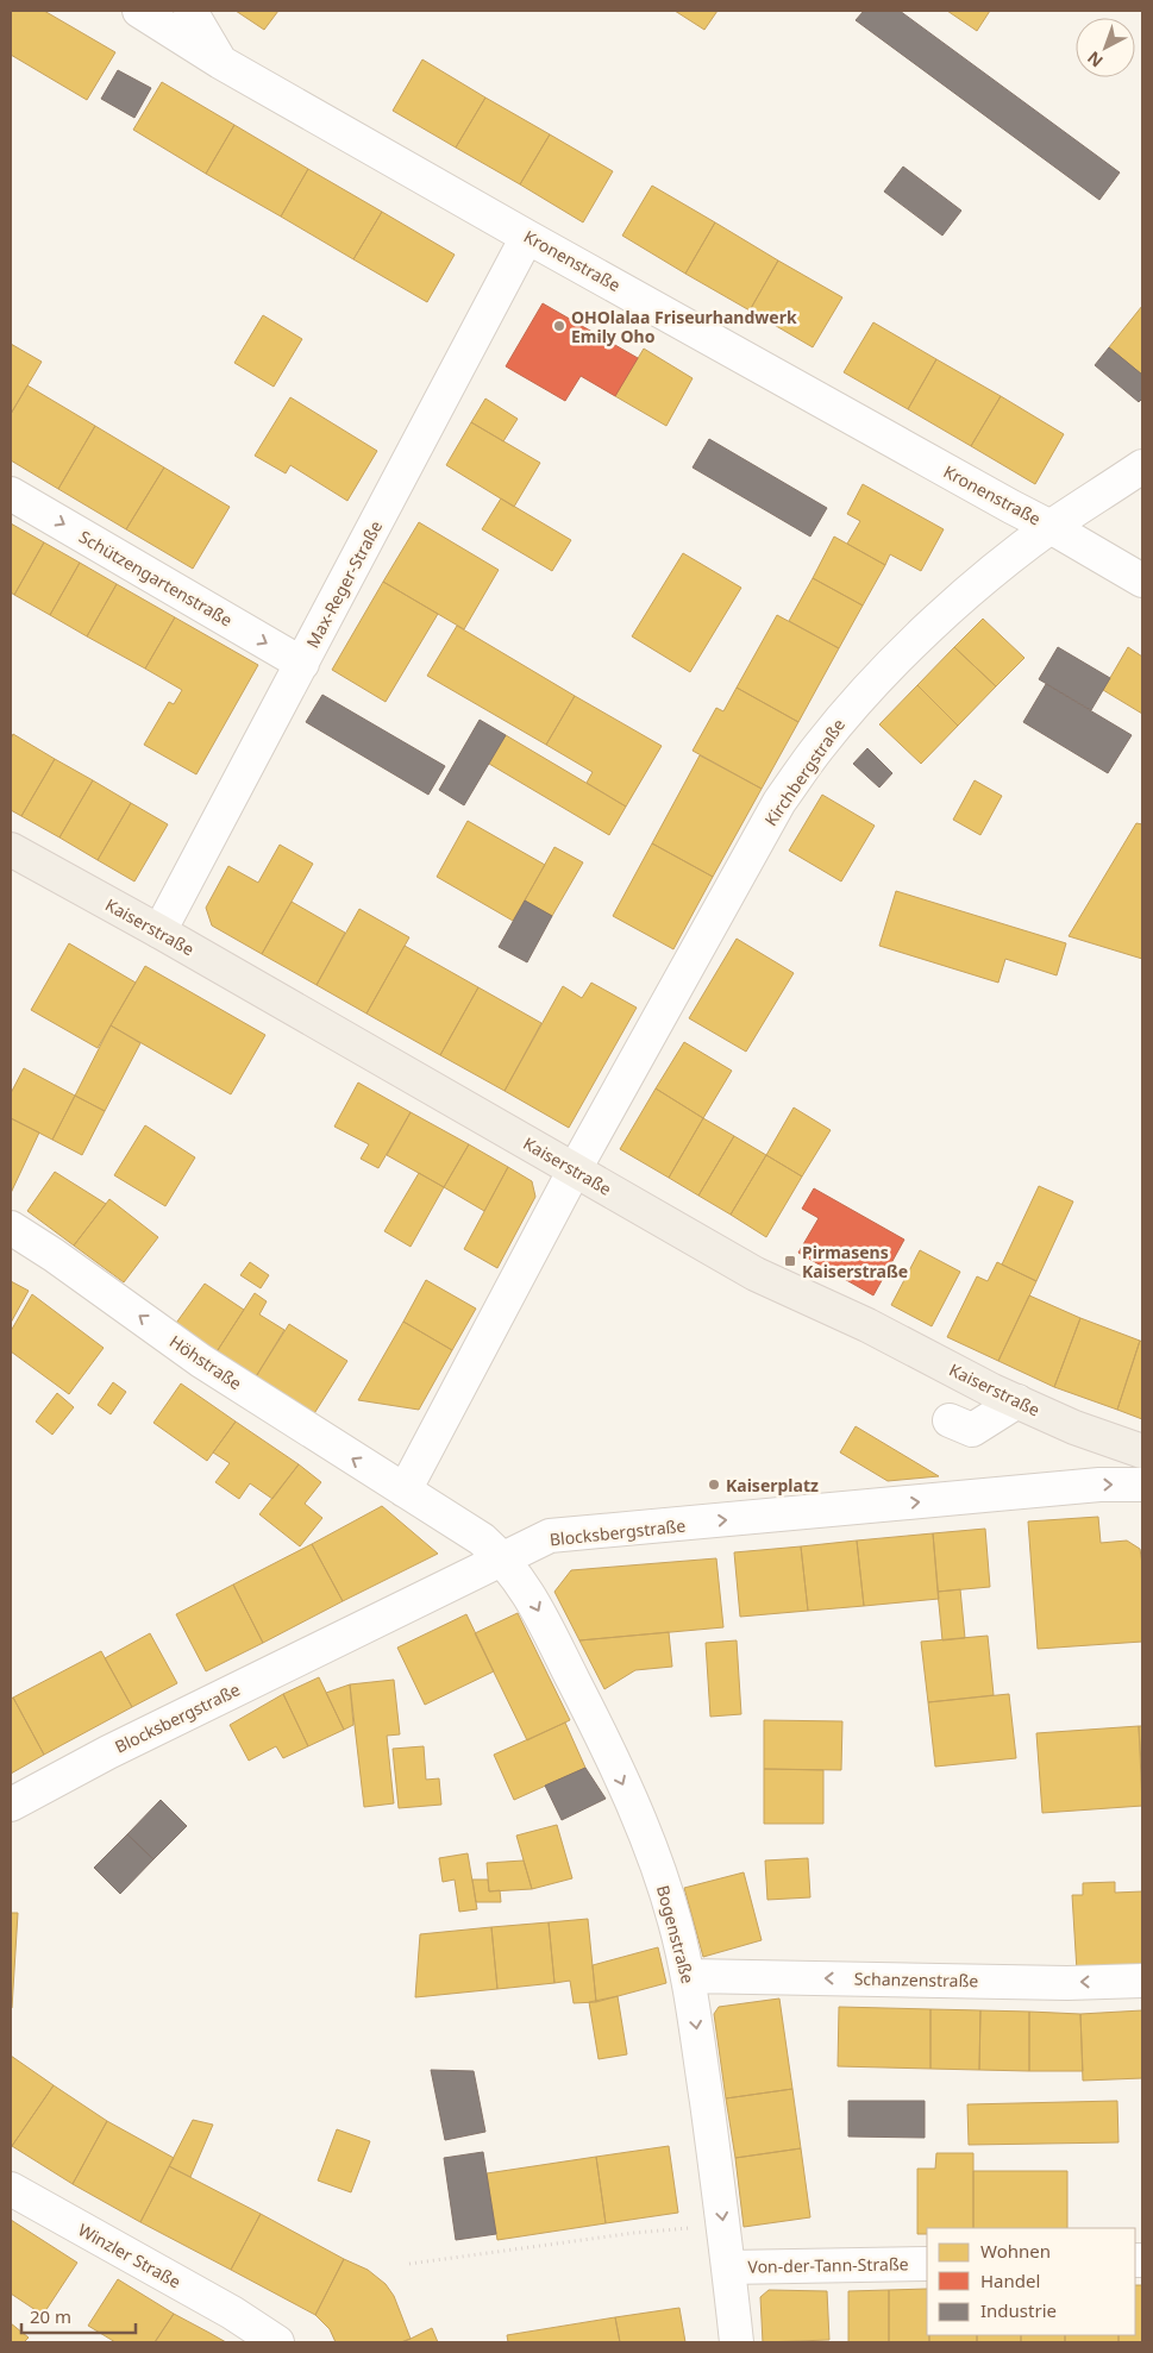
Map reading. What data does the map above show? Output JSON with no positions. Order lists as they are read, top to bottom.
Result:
{
  "streets": {
    "main road": ["Kaiserstraße"],
    "street": [
      "Kronenstraße",
      "Schützengartenstraße",
      "Max-Reger-Straße",
      "Kirchbergstraße",
      "Höhstraße",
      "Blocksbergstraße",
      "Bogenstraße",
      "Schanzenstraße",
      "Winzler Straße",
      "Von-der-Tann-Straße"
    ]
  },
  "crossings": [
    ["Kronenstraße", "Max-Reger-Straße"],
    ["Kronenstraße", "Kirchbergstraße"],
    ["Schützengartenstraße", "Max-Reger-Straße"],
    ["Max-Reger-Straße", "Kaiserstraße"],
    ["Kirchbergstraße", "Kaiserstraße"],
    ["Blocksbergstraße", "Bogenstraße"],
    ["Bogenstraße", "Schanzenstraße"],
    ["Bogenstraße", "Von-der-Tann-Straße"]
  ],
  "one_way": [
    "Schützengartenstraße",
    "Höhstraße",
    "Blocksbergstraße",
    "Bogenstraße",
    "Schanzenstraße"
  ],
  "places": {
    "other": ["OHOlalaa Friseurhandwerk Emily Oho", "Kaiserplatz"],
    "transit": ["Pirmasens Kaiserstraße"]
  },
  "legend": ["Wohnen", "Handel", "Industrie"],
  "scale_bar": "20 m",
  "north": "bottom left"
}
